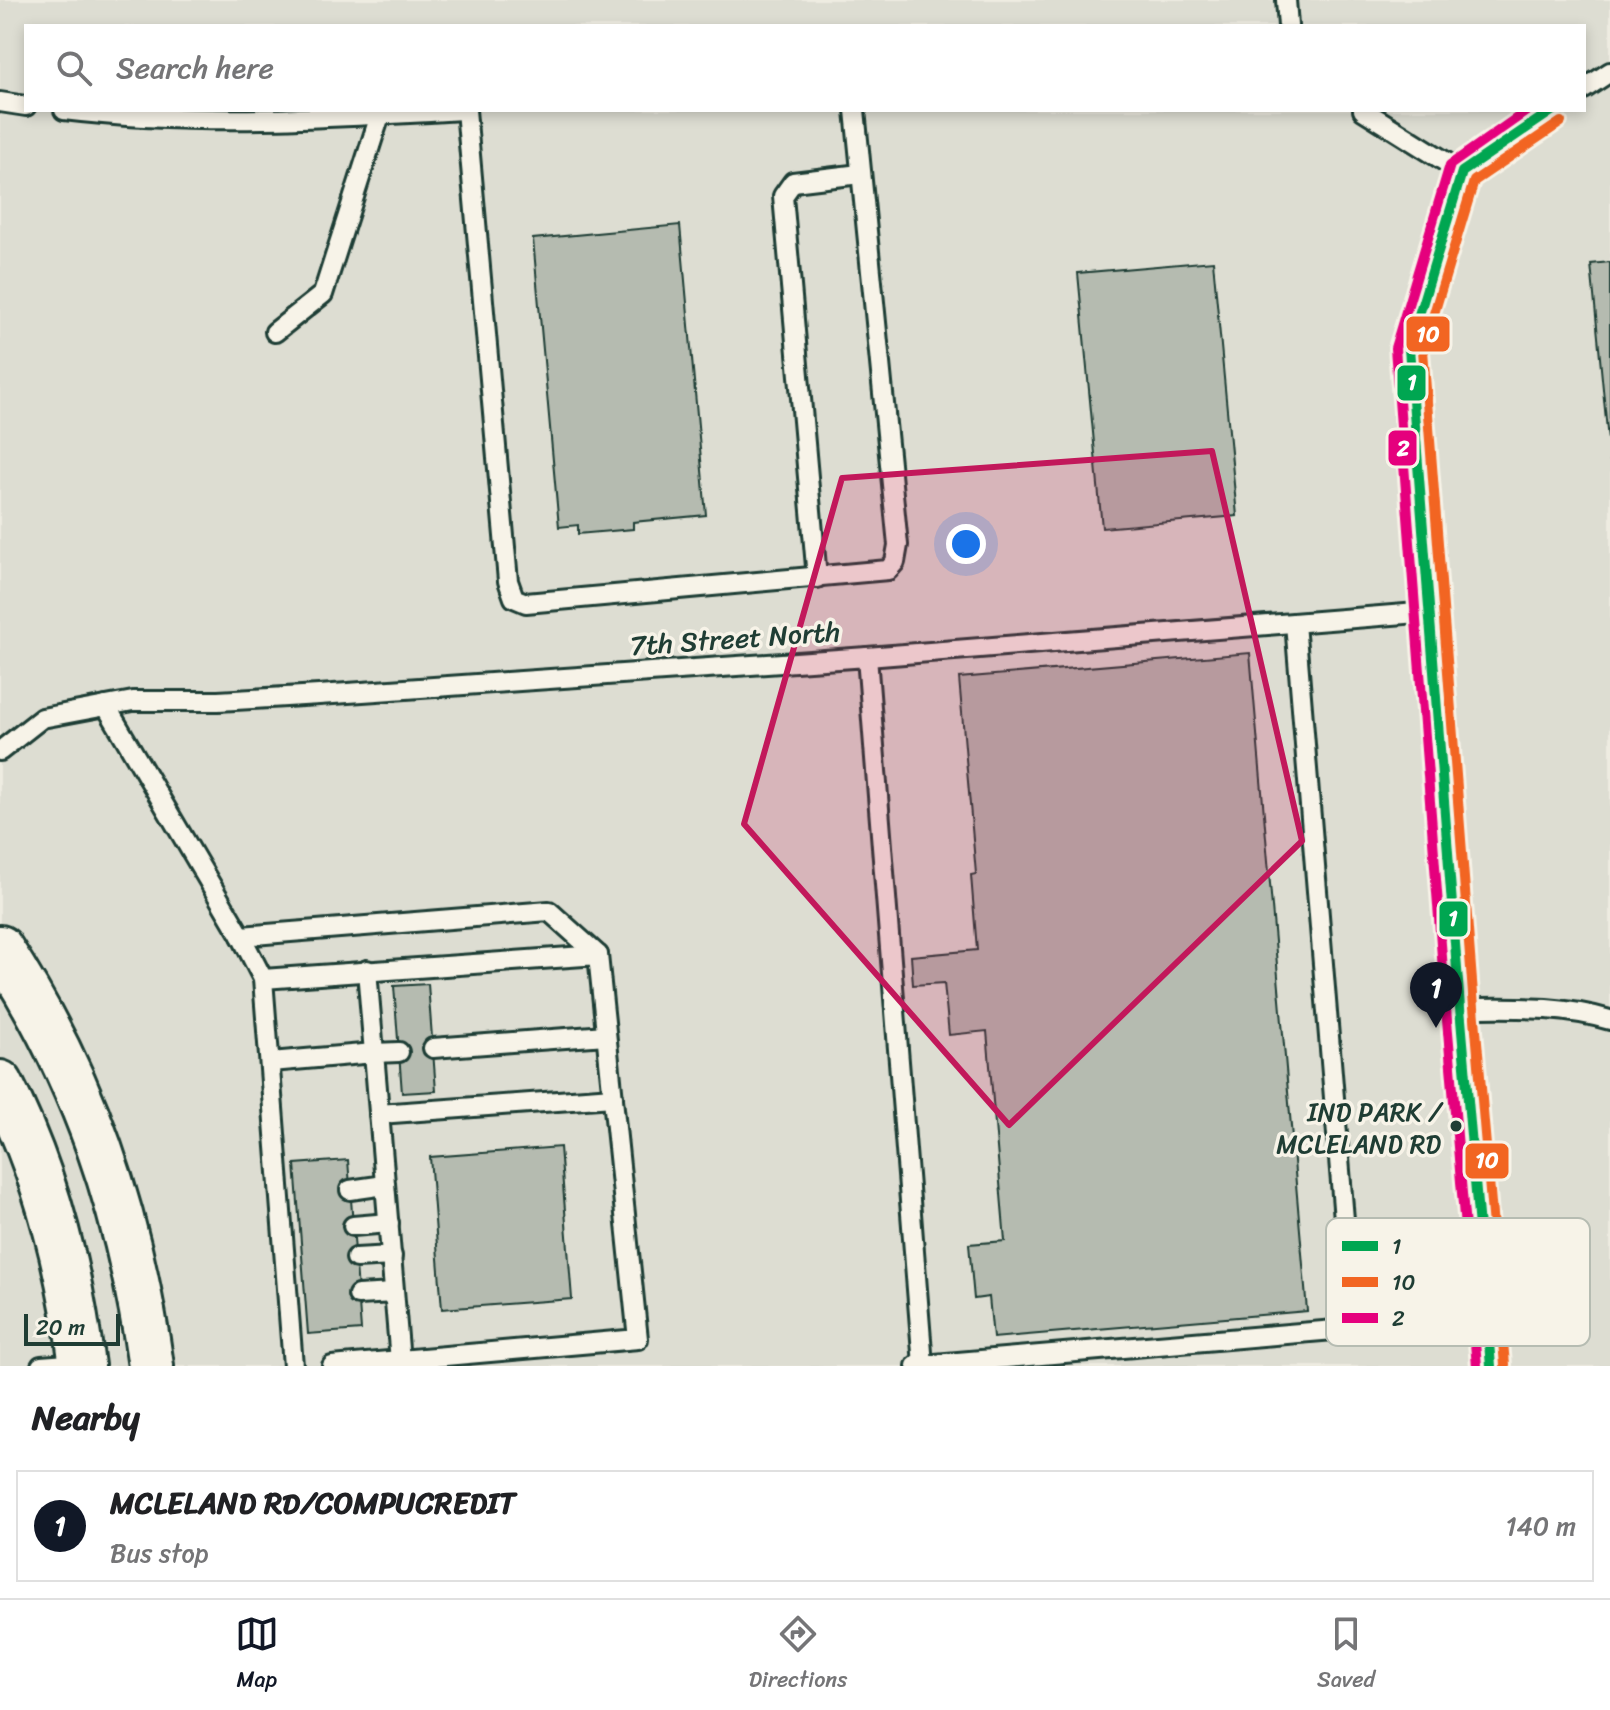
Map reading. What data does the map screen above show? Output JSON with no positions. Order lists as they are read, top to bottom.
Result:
{
  "streets": {
    "lane": ["7th Street North"]
  },
  "places": ["IND PARK / MCLELAND RD"],
  "lines": ["transit line 1", "transit line 2", "transit line 10"],
  "legend": ["1", "10", "2"],
  "scale_bar": "20 m",
  "page": {
    "search": "Search here",
    "pins": "1",
    "scale": "20 m",
    "heading": "Nearby",
    "list": [
      {
        "mark": "1",
        "name": "MCLELAND RD/COMPUCREDIT",
        "note": "Bus stop",
        "value": "140 m"
      }
    ],
    "nav": ["Map", "Directions", "Saved"]
  }
}
